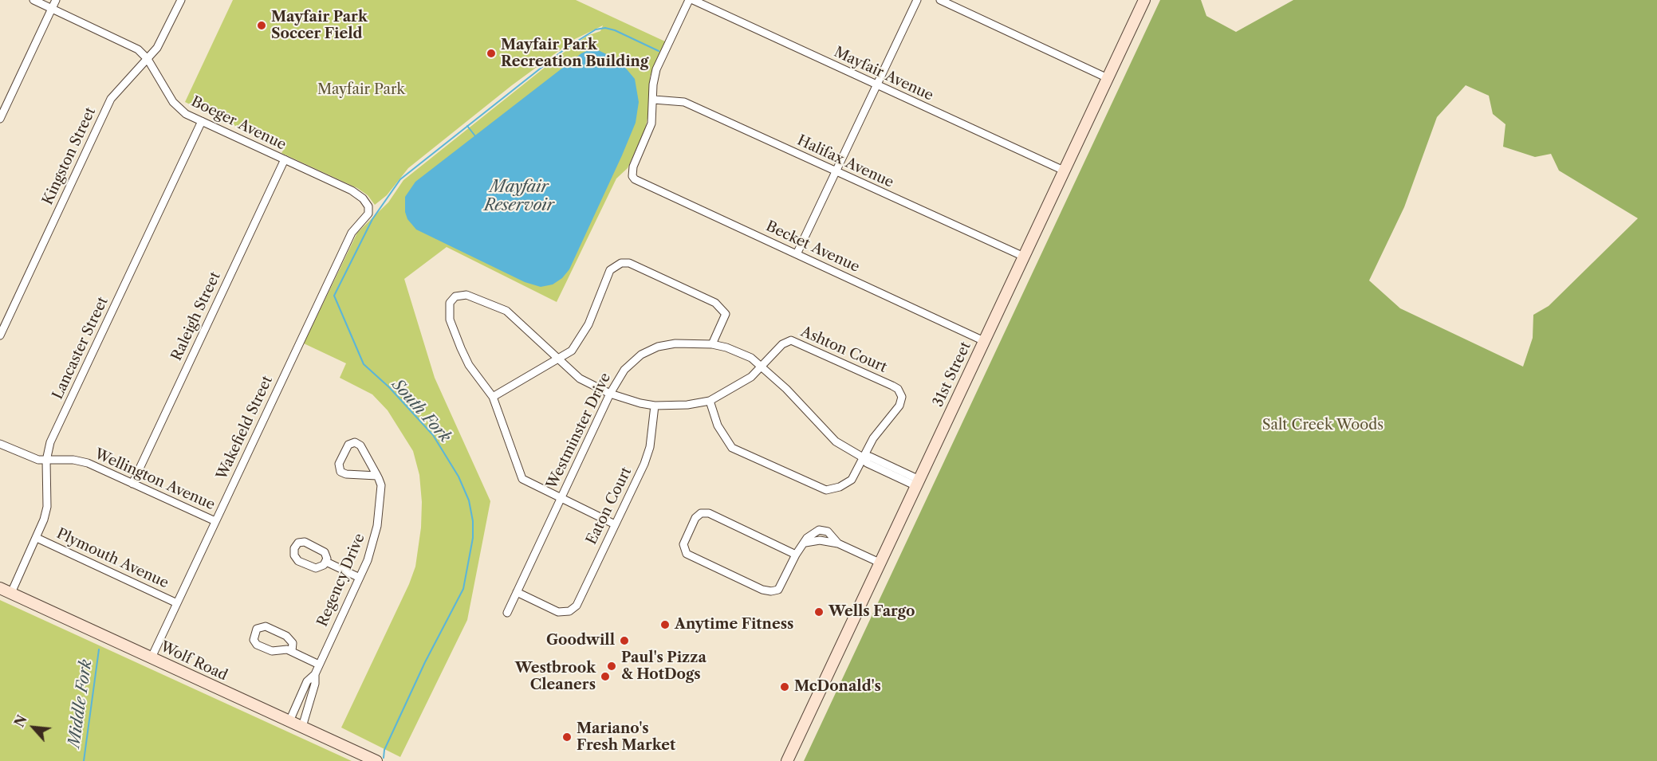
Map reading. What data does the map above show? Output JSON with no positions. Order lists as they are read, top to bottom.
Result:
{
  "streets": {
    "main road": ["31st Street", "Wolf Road"],
    "street": [
      "Mayfair Avenue",
      "Boeger Avenue",
      "Kingston Street",
      "Halifax Avenue",
      "Becket Avenue",
      "Raleigh Street",
      "Lancaster Street",
      "Ashton Court",
      "Wakefield Street",
      "Westminster Drive",
      "Wellington Avenue",
      "Eaton Court",
      "Plymouth Avenue",
      "Regency Drive"
    ]
  },
  "crossings": [
    ["Mayfair Avenue", "31st Street"],
    ["Boeger Avenue", "Kingston Street"],
    ["Boeger Avenue", "Raleigh Street"],
    ["Boeger Avenue", "Lancaster Street"],
    ["Boeger Avenue", "Wakefield Street"],
    ["Halifax Avenue", "Becket Avenue"],
    ["Halifax Avenue", "31st Street"],
    ["Becket Avenue", "31st Street"],
    ["Raleigh Street", "Wellington Avenue"],
    ["Lancaster Street", "Wellington Avenue"],
    ["Lancaster Street", "Plymouth Avenue"],
    ["Lancaster Street", "Wolf Road"],
    ["Ashton Court", "Westminster Drive"],
    ["Ashton Court", "Eaton Court"],
    ["31st Street", "Westminster Drive"],
    ["Wakefield Street", "Wellington Avenue"],
    ["Wakefield Street", "Plymouth Avenue"],
    ["Wakefield Street", "Wolf Road"],
    ["Westminster Drive", "Eaton Court"],
    ["Regency Drive", "Wolf Road"]
  ],
  "water": ["Mayfair Reservoir", "South Fork", "Middle Fork"],
  "parks": ["Mayfair Park", "Salt Creek Woods"],
  "places": [
    "Mayfair Park Soccer Field",
    "Mayfair Park Recreation Building",
    "Wells Fargo",
    "Anytime Fitness",
    "Goodwill",
    "Paul's Pizza & HotDogs",
    "Westbrook Cleaners",
    "McDonald's",
    "Mariano's Fresh Market"
  ],
  "north": "top left"
}
